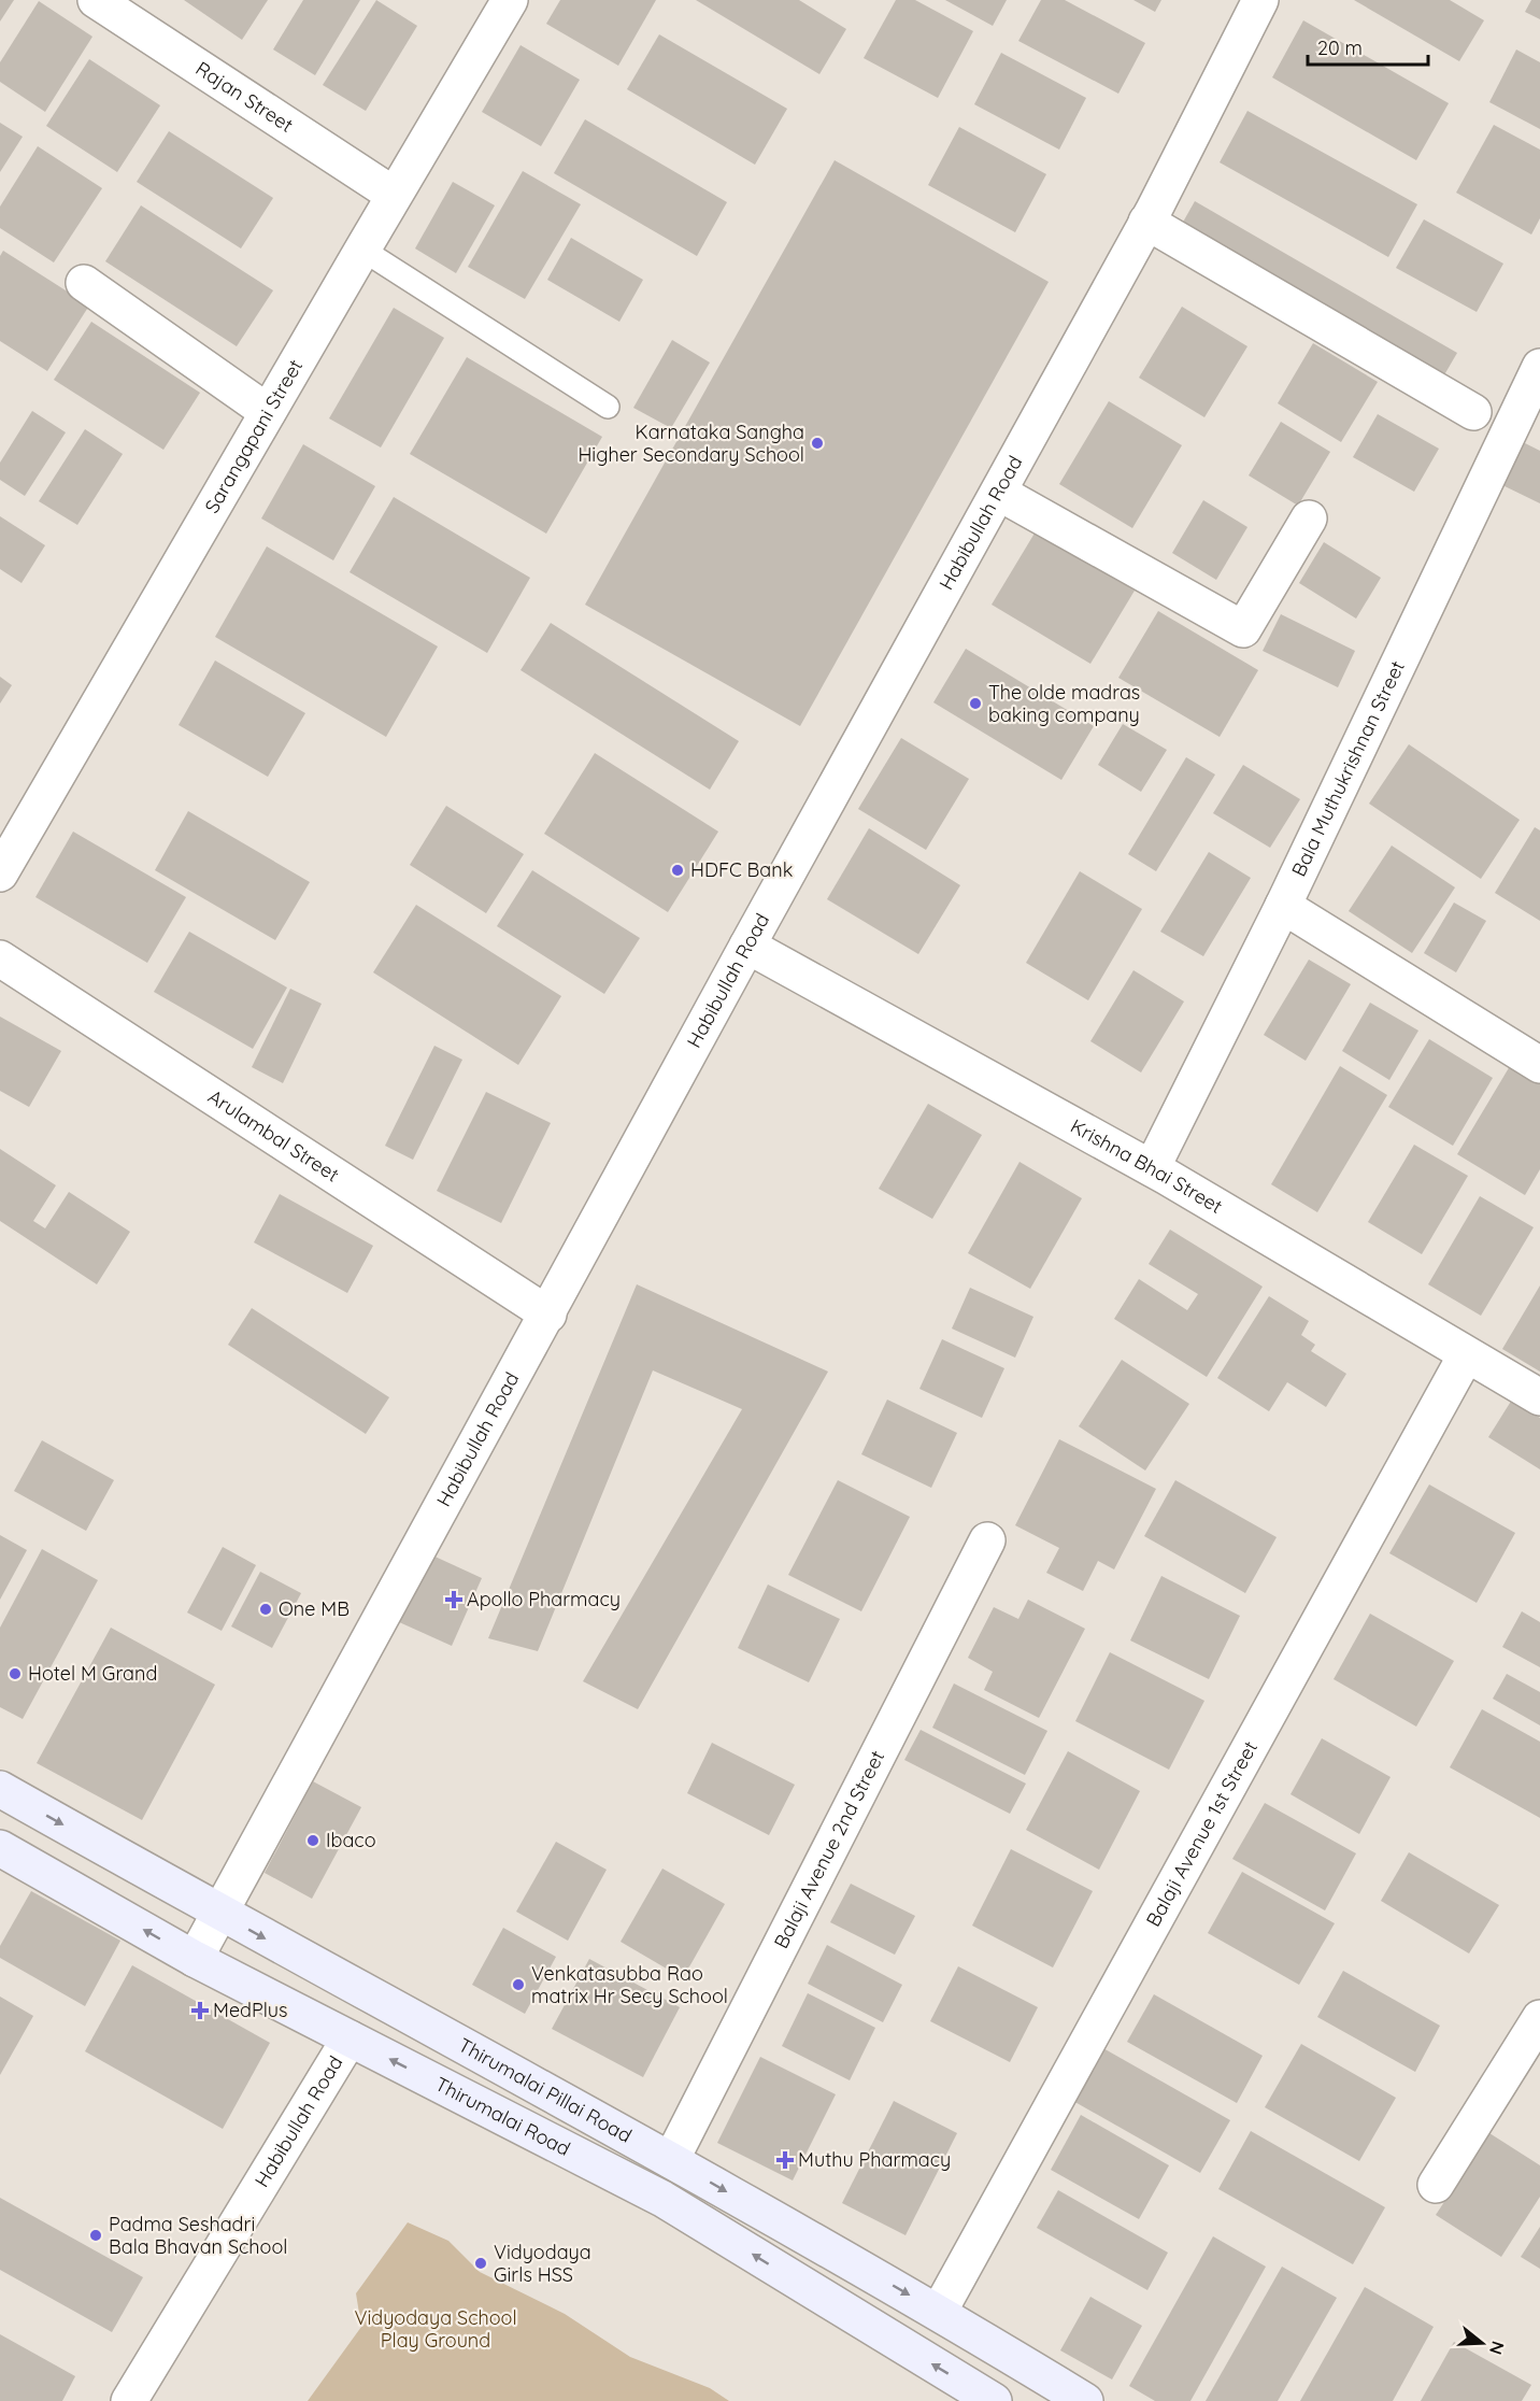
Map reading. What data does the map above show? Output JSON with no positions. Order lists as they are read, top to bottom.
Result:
{
  "streets": {
    "main road": ["Thirumalai Pillai Road", "Thirumalai Road"],
    "street": [
      "Rajan Street",
      "Sarangapani Street",
      "Habibullah Road",
      "Bala Muthukrishnan Street",
      "Arulambal Street",
      "Krishna Bhai Street",
      "Balaji Avenue 1st Street",
      "Balaji Avenue 2nd Street"
    ]
  },
  "crossings": [
    ["Rajan Street", "Sarangapani Street"],
    ["Habibullah Road", "Arulambal Street"],
    ["Habibullah Road", "Krishna Bhai Street"],
    ["Habibullah Road", "Thirumalai Pillai Road"],
    ["Habibullah Road", "Thirumalai Road"],
    ["Bala Muthukrishnan Street", "Krishna Bhai Street"],
    ["Krishna Bhai Street", "Balaji Avenue 1st Street"],
    ["Balaji Avenue 1st Street", "Thirumalai Pillai Road"],
    ["Balaji Avenue 2nd Street", "Thirumalai Pillai Road"]
  ],
  "one_way": ["Thirumalai Pillai Road", "Thirumalai Road"],
  "parks": ["Vidyodaya School Play Ground"],
  "places": {
    "other": [
      "Karnataka Sangha Higher Secondary School",
      "The olde madras baking company",
      "HDFC Bank",
      "One MB",
      "Hotel M Grand",
      "Ibaco",
      "Venkatasubba Rao matrix Hr Secy School",
      "Padma Seshadri Bala Bhavan School",
      "Vidyodaya Girls HSS"
    ],
    "health": ["Apollo Pharmacy", "MedPlus", "Muthu Pharmacy"]
  },
  "scale_bar": "20 m",
  "north": "right"
}
